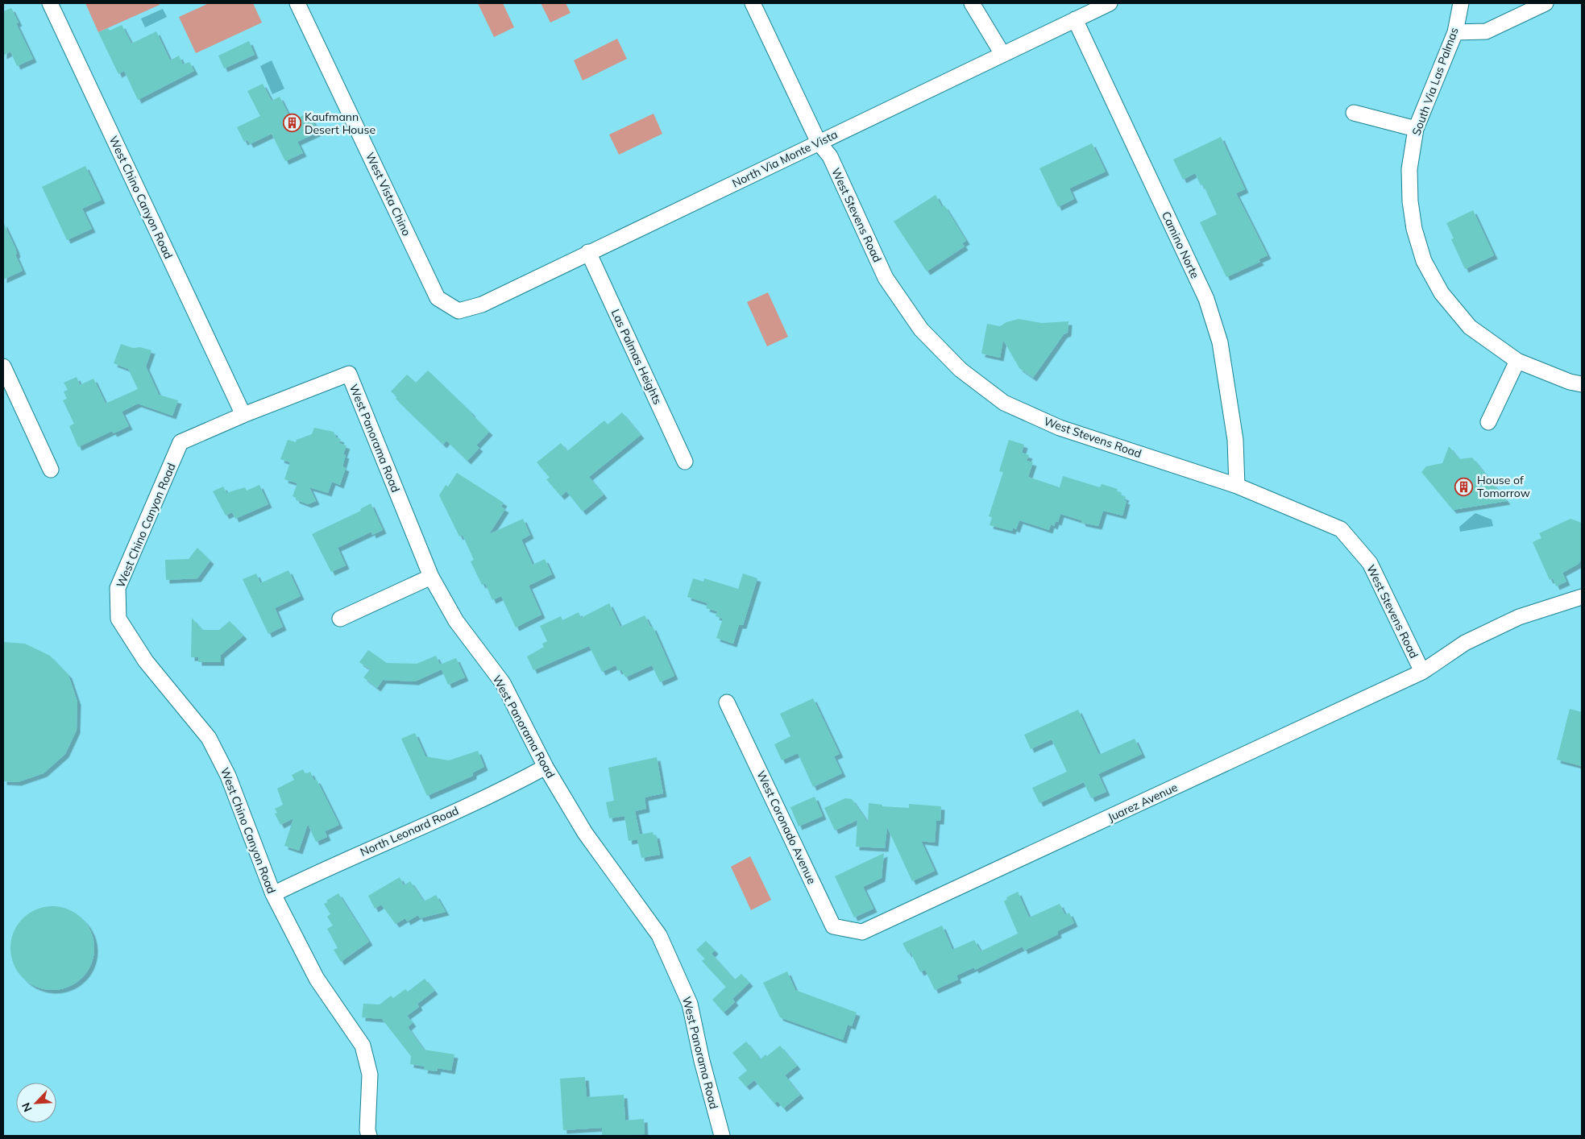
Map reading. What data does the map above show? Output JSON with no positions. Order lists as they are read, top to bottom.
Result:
{
  "streets": {
    "street": [
      "South Via Las Palmas",
      "North Via Monte Vista",
      "West Vista Chino",
      "West Chino Canyon Road",
      "West Stevens Road",
      "Camino Norte",
      "Las Palmas Heights",
      "West Panorama Road",
      "Juarez Avenue",
      "West Coronado Avenue",
      "North Leonard Road"
    ]
  },
  "crossings": [
    ["North Via Monte Vista", "West Vista Chino"],
    ["North Via Monte Vista", "West Stevens Road"],
    ["North Via Monte Vista", "Camino Norte"],
    ["North Via Monte Vista", "Las Palmas Heights"],
    ["West Chino Canyon Road", "West Panorama Road"],
    ["West Chino Canyon Road", "North Leonard Road"],
    ["West Stevens Road", "Camino Norte"],
    ["West Stevens Road", "Juarez Avenue"],
    ["West Panorama Road", "North Leonard Road"],
    ["Juarez Avenue", "West Coronado Avenue"]
  ],
  "places": {
    "building": ["Kaufmann Desert House", "House of Tomorrow"]
  },
  "north": "bottom left"
}
